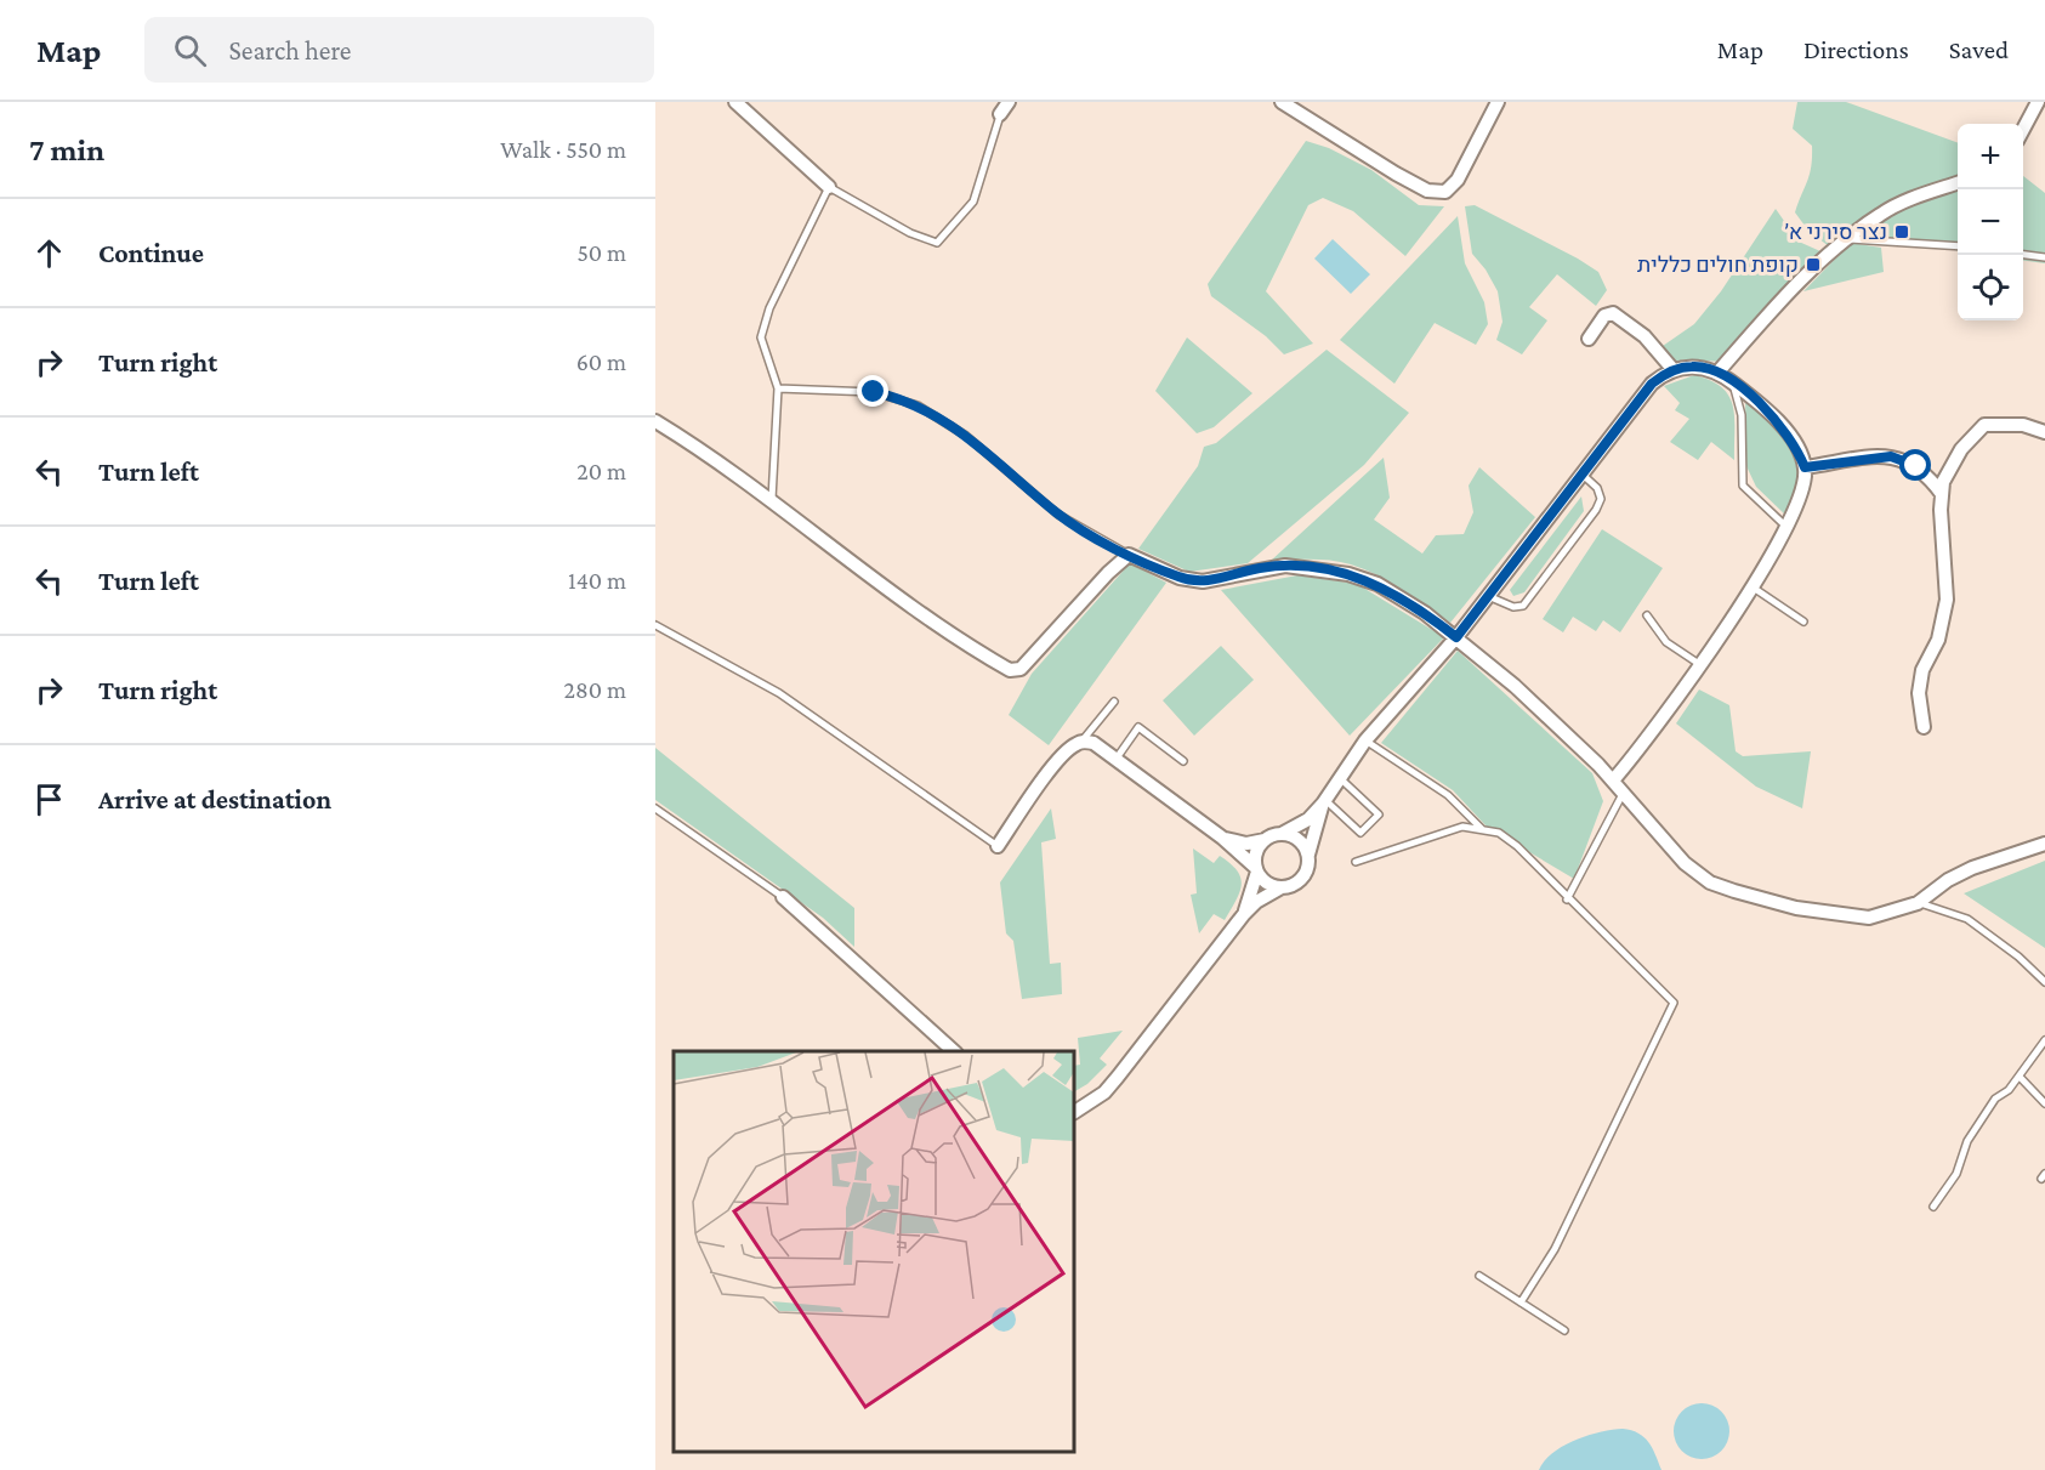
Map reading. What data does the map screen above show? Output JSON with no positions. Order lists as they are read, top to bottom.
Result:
{
  "places": {
    "transit": ["נצר סירני א׳", "קופת חולים כללית"]
  },
  "page": {
    "header": "Map",
    "search": "Search here",
    "nav": ["Map", "Directions", "Saved"],
    "heading": ["7 min", "Walk · 550 m"],
    "map_buttons": ["+", "−"],
    "list": [
      ["Continue", "50 m"],
      ["Turn right", "60 m"],
      ["Turn left", "20 m"],
      ["Turn left", "140 m"],
      ["Turn right", "280 m"],
      "Arrive at destination"
    ]
  }
}
